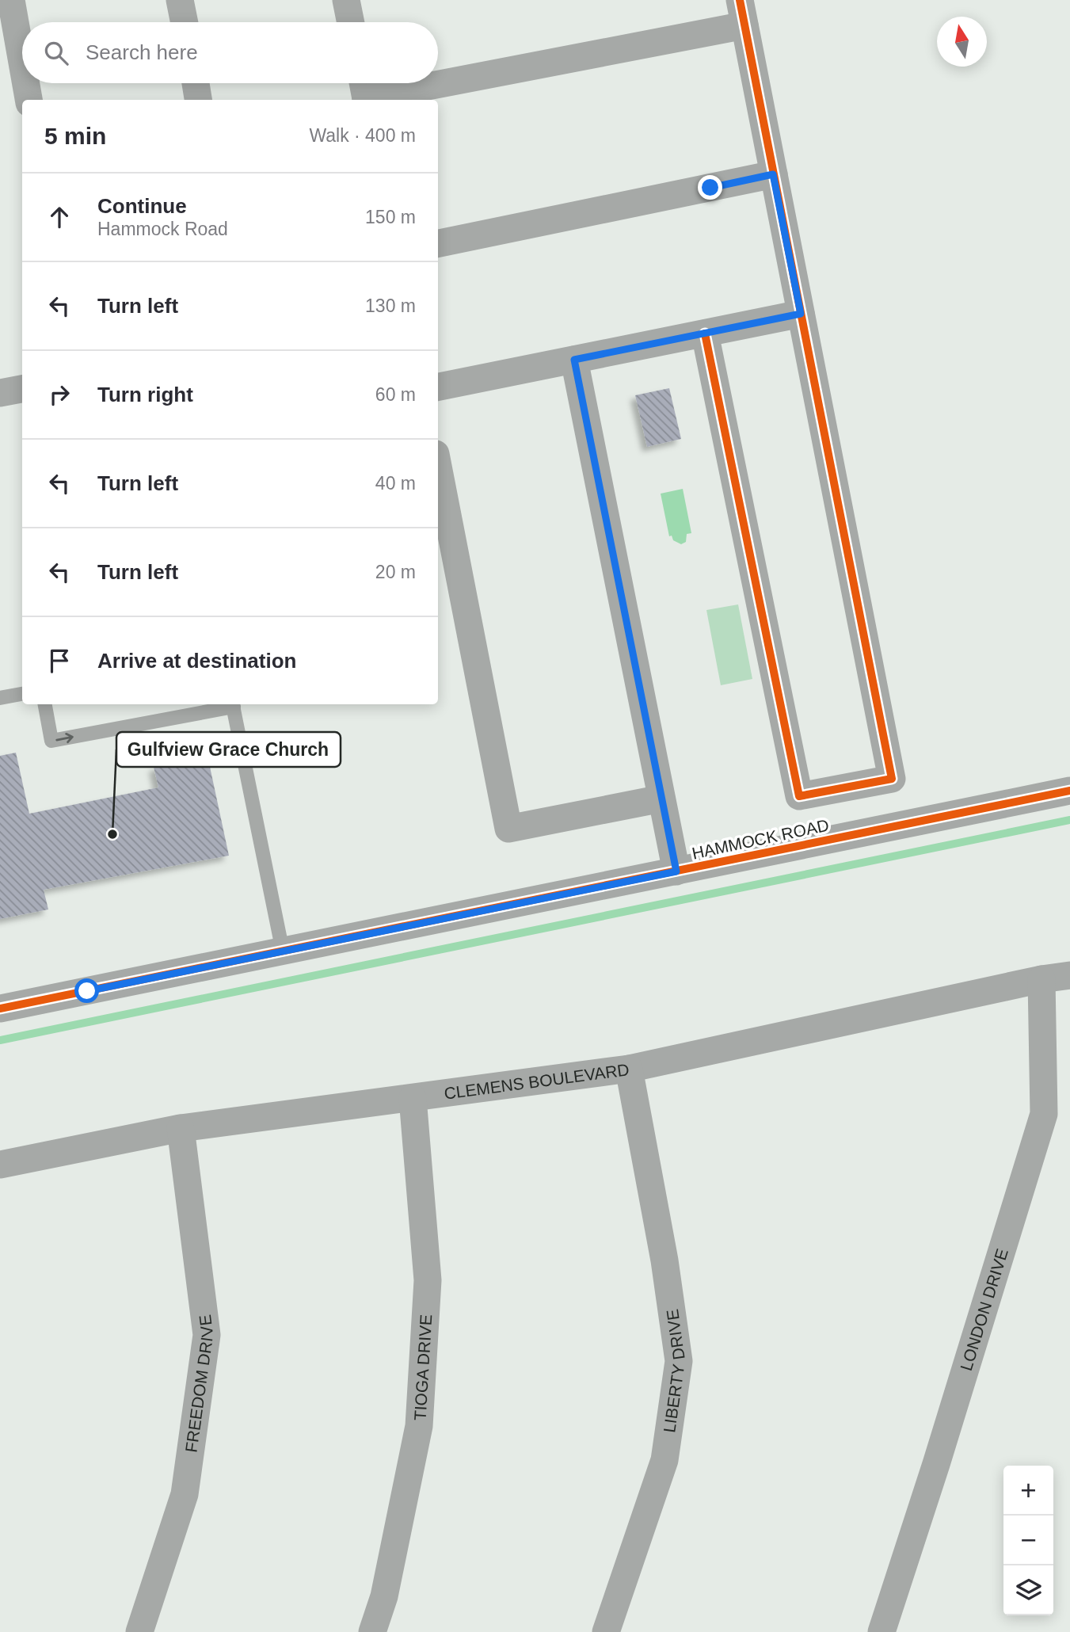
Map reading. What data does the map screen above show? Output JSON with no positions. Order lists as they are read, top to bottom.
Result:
{
  "streets": {
    "street": [
      "HAMMOCK ROAD",
      "CLEMENS BOULEVARD",
      "LONDON DRIVE",
      "TIOGA DRIVE",
      "LIBERTY DRIVE",
      "FREEDOM DRIVE"
    ]
  },
  "crossings": [
    ["CLEMENS BOULEVARD", "LONDON DRIVE"],
    ["CLEMENS BOULEVARD", "TIOGA DRIVE"],
    ["CLEMENS BOULEVARD", "LIBERTY DRIVE"],
    ["CLEMENS BOULEVARD", "FREEDOM DRIVE"]
  ],
  "places": ["Gulfview Grace Church"],
  "north": "top",
  "page": {
    "search": "Search here",
    "heading": ["5 min", "Walk · 400 m"],
    "list": [
      ["Continue", "Hammock Road", "150 m"],
      ["Turn left", "130 m"],
      ["Turn right", "60 m"],
      ["Turn left", "40 m"],
      ["Turn left", "20 m"],
      "Arrive at destination"
    ],
    "map_buttons": ["+", "−"]
  }
}
